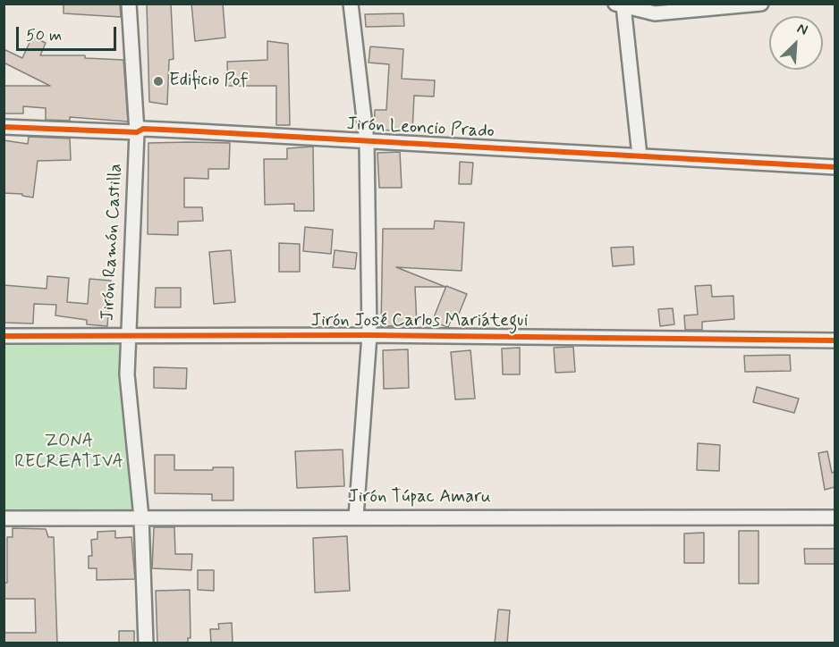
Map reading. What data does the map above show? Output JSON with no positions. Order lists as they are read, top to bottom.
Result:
{
  "streets": {
    "street": [
      "Jirón Leoncio Prado",
      "Jirón Ramón Castilla",
      "Jirón José Carlos Mariátegui",
      "Jirón Túpac Amaru"
    ]
  },
  "crossings": [
    ["Jirón Leoncio Prado", "Jirón Ramón Castilla"],
    ["Jirón Ramón Castilla", "Jirón José Carlos Mariátegui"],
    ["Jirón Ramón Castilla", "Jirón Túpac Amaru"]
  ],
  "parks": ["ZONA RECREATIVA"],
  "places": ["Edificio Pof"],
  "scale_bar": "50 m",
  "north": "top right"
}
